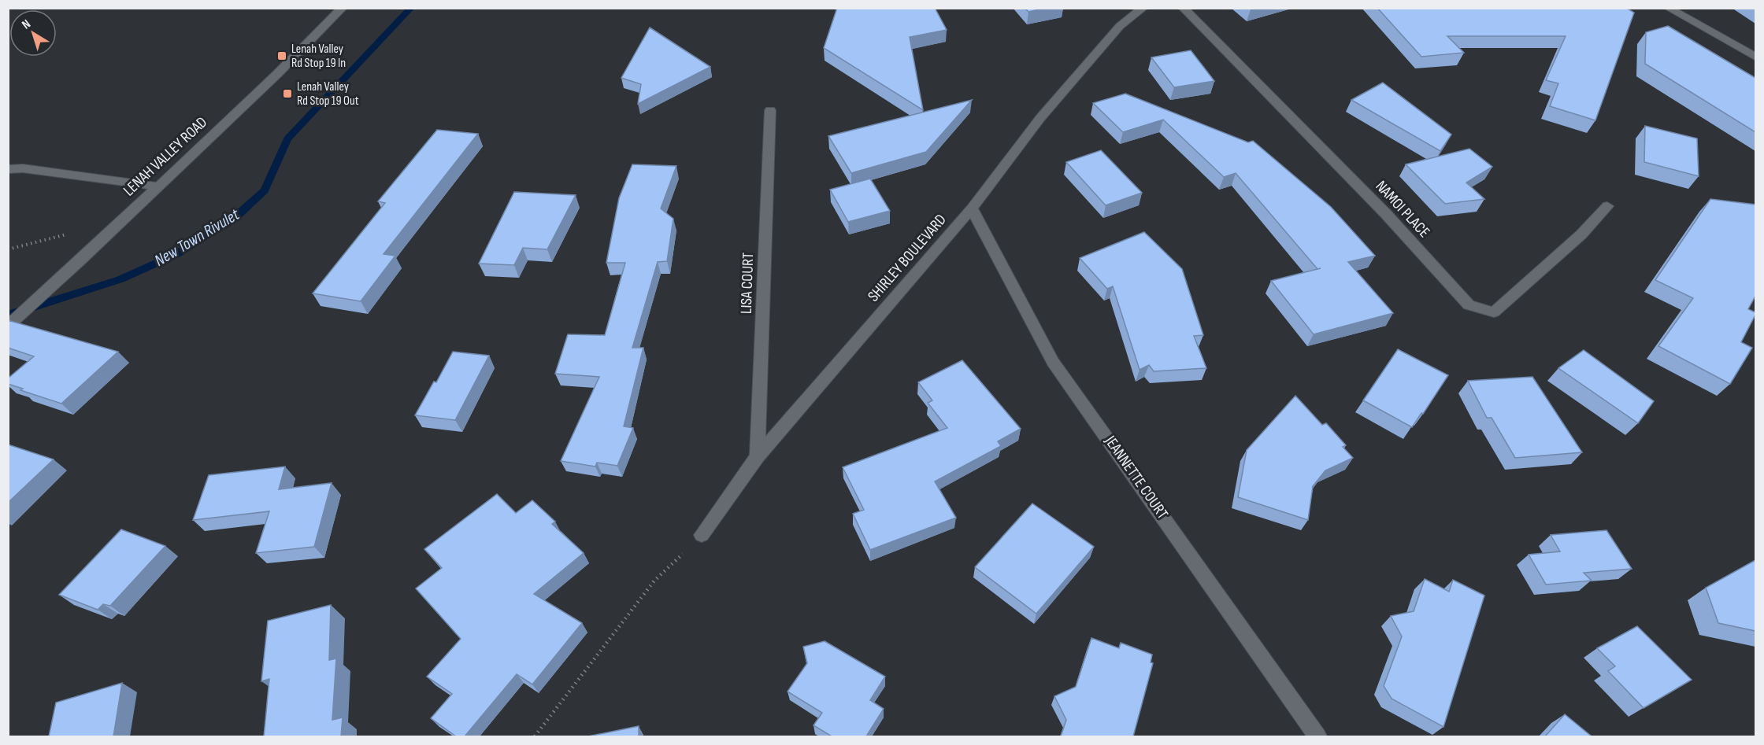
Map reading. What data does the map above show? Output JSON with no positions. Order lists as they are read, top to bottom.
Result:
{
  "streets": {
    "street": [
      "LENAH VALLEY ROAD",
      "NAMOI PLACE",
      "SHIRLEY BOULEVARD",
      "LISA COURT",
      "JEANNETTE COURT"
    ]
  },
  "crossings": [
    ["SHIRLEY BOULEVARD", "LISA COURT"],
    ["SHIRLEY BOULEVARD", "JEANNETTE COURT"]
  ],
  "water": ["New Town Rivulet"],
  "places": {
    "transit": ["Lenah Valley Rd Stop 19 In", "Lenah Valley Rd Stop 19 Out"]
  },
  "north": "top left"
}
